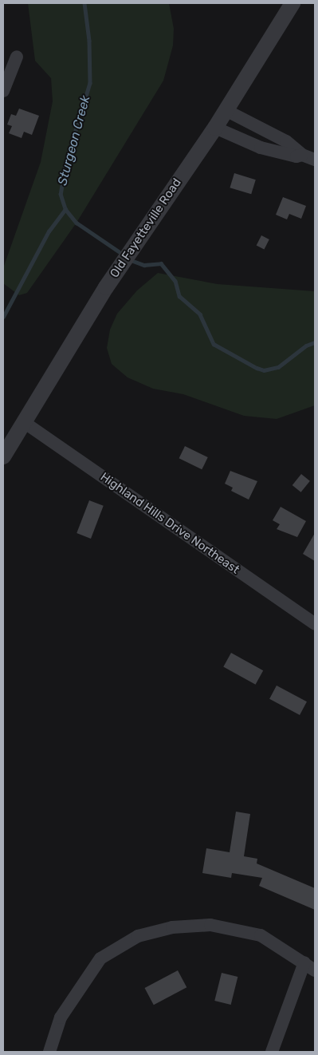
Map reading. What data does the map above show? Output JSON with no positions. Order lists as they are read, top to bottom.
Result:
{
  "streets": {
    "street": ["Old Fayetteville Road", "Highland Hills Drive Northeast"]
  },
  "crossings": [
    ["Old Fayetteville Road", "Highland Hills Drive Northeast"]
  ],
  "water": ["Sturgeon Creek"]
}
